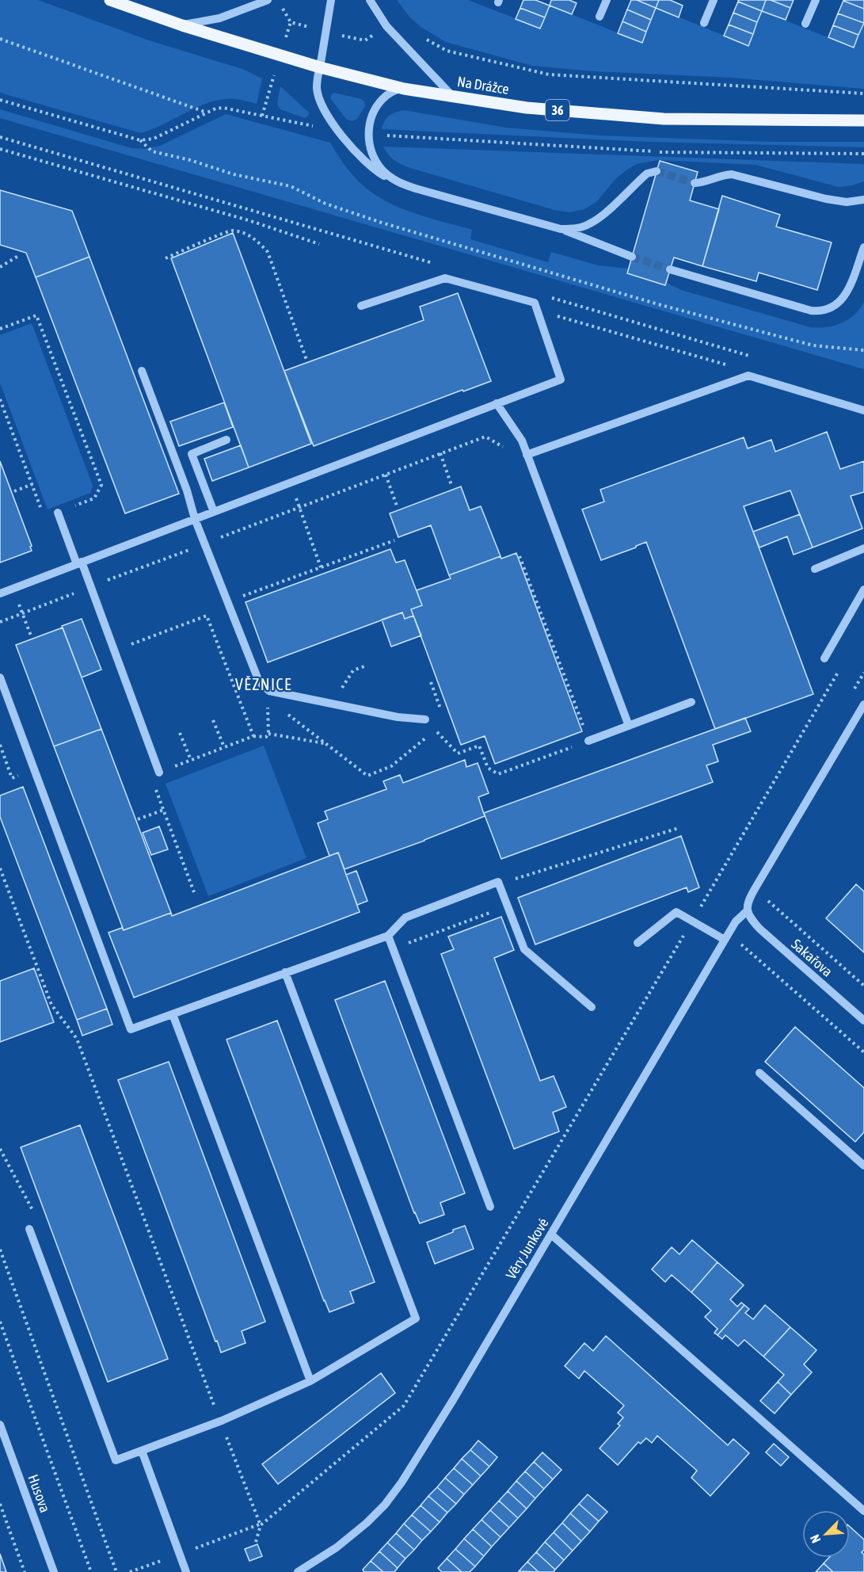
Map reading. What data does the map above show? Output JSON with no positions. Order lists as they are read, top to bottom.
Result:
{
  "streets": {
    "main road": ["Na Drážce", "36"],
    "street": ["Sakařova", "Věry Junkové", "Husova"]
  },
  "crossings": [
    ["Sakařova", "Věry Junkové"]
  ],
  "districts": ["VĚZNICE"],
  "north": "bottom left"
}
